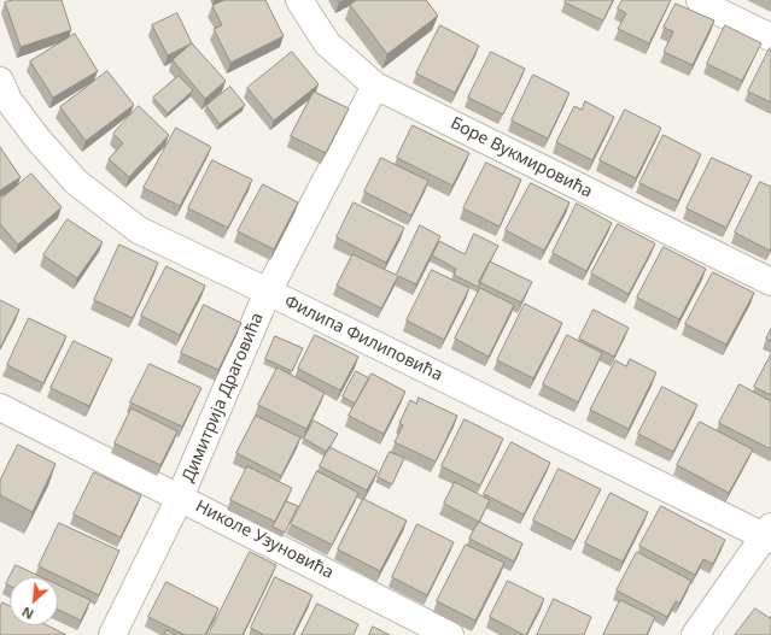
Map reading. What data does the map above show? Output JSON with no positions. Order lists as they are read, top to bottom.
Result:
{
  "streets": {
    "street": [
      "Боре Вукмировића",
      "Филипа Филиповића",
      "Димитрија Драговића",
      "Николе Узуновића"
    ]
  },
  "crossings": [
    ["Боре Вукмировића", "Димитрија Драговића"],
    ["Филипа Филиповића", "Димитрија Драговића"],
    ["Димитрија Драговића", "Николе Узуновића"]
  ],
  "north": "bottom left"
}
